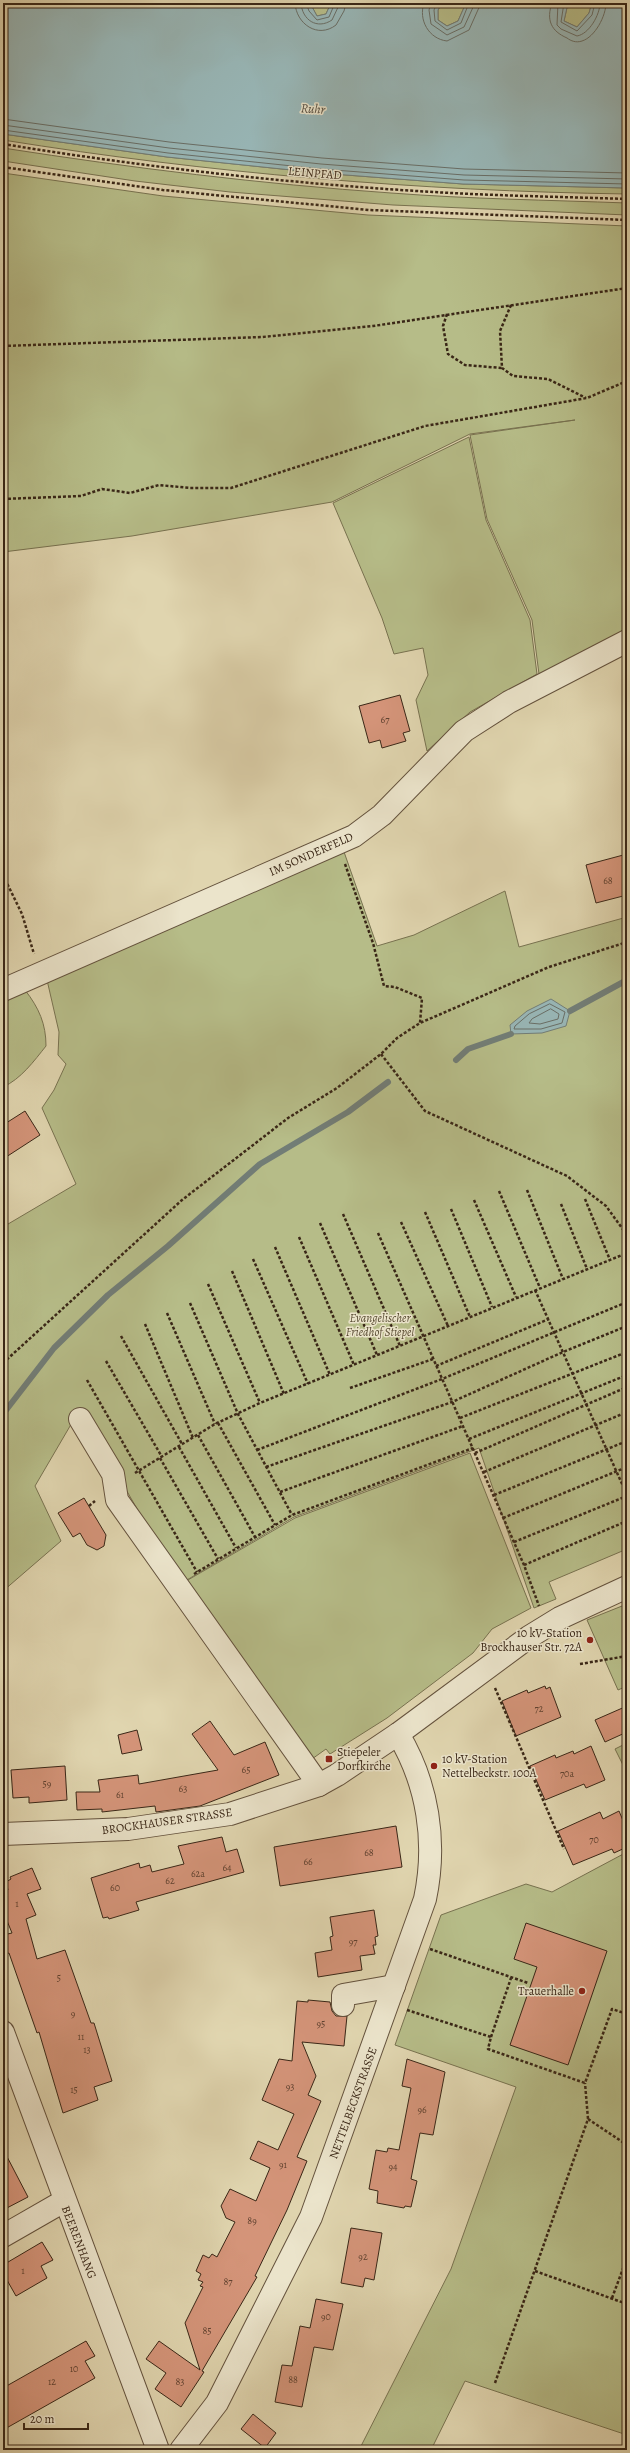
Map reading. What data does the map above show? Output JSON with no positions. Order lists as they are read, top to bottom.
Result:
{
  "streets": {
    "street": [
      "IM SONDERFELD",
      "BROCKHAUSER STRASSE",
      "NETTELBECKSTRASSE",
      "BEERENHANG"
    ],
    "path": ["LEINPFAD"]
  },
  "crossings": [
    ["BROCKHAUSER STRASSE", "NETTELBECKSTRASSE"]
  ],
  "water": ["Ruhr"],
  "parks": ["Evangelischer Friedhof Stiepel"],
  "places": {
    "other": ["10 kV-Station Brockhauser Str. 72A", "10 kV-Station Nettelbeckstr. 100A", "Trauerhalle"],
    "transit": ["Stiepeler Dorfkirche"]
  },
  "house_numbers": [
    "67",
    "68",
    "72",
    "65",
    "70a",
    "59",
    "63",
    "61",
    "70",
    "68",
    "66",
    "64",
    "62a",
    "62",
    "60",
    "1",
    "97",
    "5",
    "9",
    "95",
    "11",
    "13",
    "93",
    "15",
    "96",
    "91",
    "94",
    "89",
    "92",
    "1",
    "87",
    "90",
    "85",
    "10",
    "88",
    "12",
    "83"
  ],
  "scale_bar": "20 m"
}
